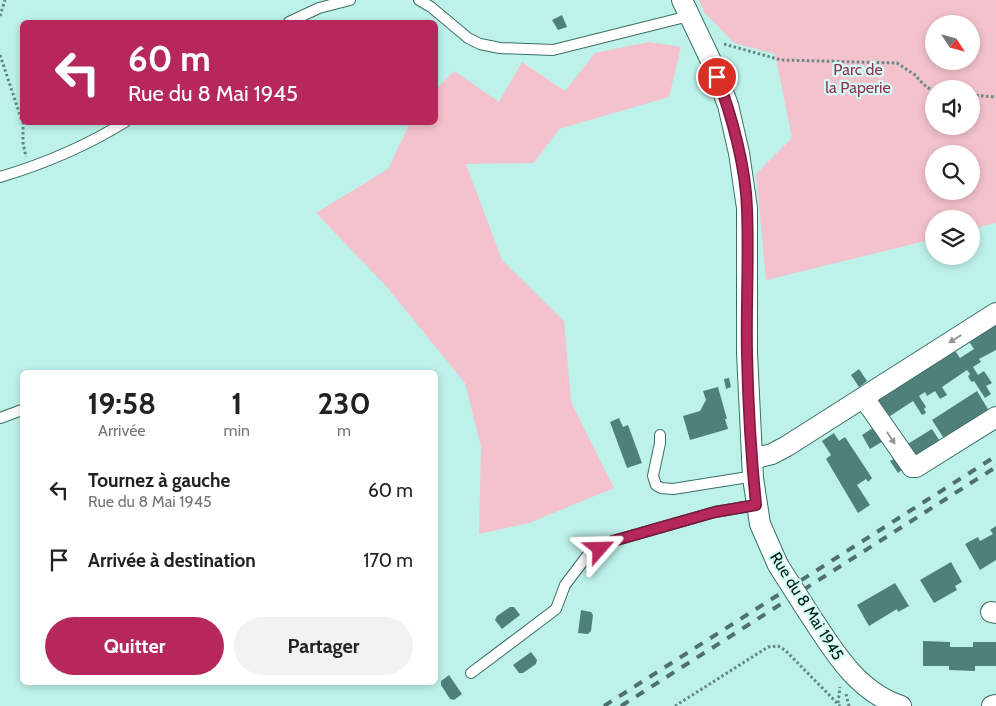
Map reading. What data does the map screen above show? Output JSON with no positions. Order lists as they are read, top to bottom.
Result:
{
  "streets": {
    "street": ["Rue du 8 Mai 1945"]
  },
  "parks": ["Parc de la Paperie"],
  "north": "bottom right",
  "page": {
    "turn": ["60 m", "Rue du 8 Mai 1945"],
    "eta": [
      "19:58",
      "Arrivée",
      "1",
      "min",
      "230",
      "m"
    ],
    "list": [
      {
        "name": "Tournez à gauche",
        "note": "Rue du 8 Mai 1945",
        "value": "60 m"
      },
      {
        "name": "Arrivée à destination",
        "value": "170 m"
      }
    ],
    "buttons": ["Quitter", "Partager"]
  }
}
